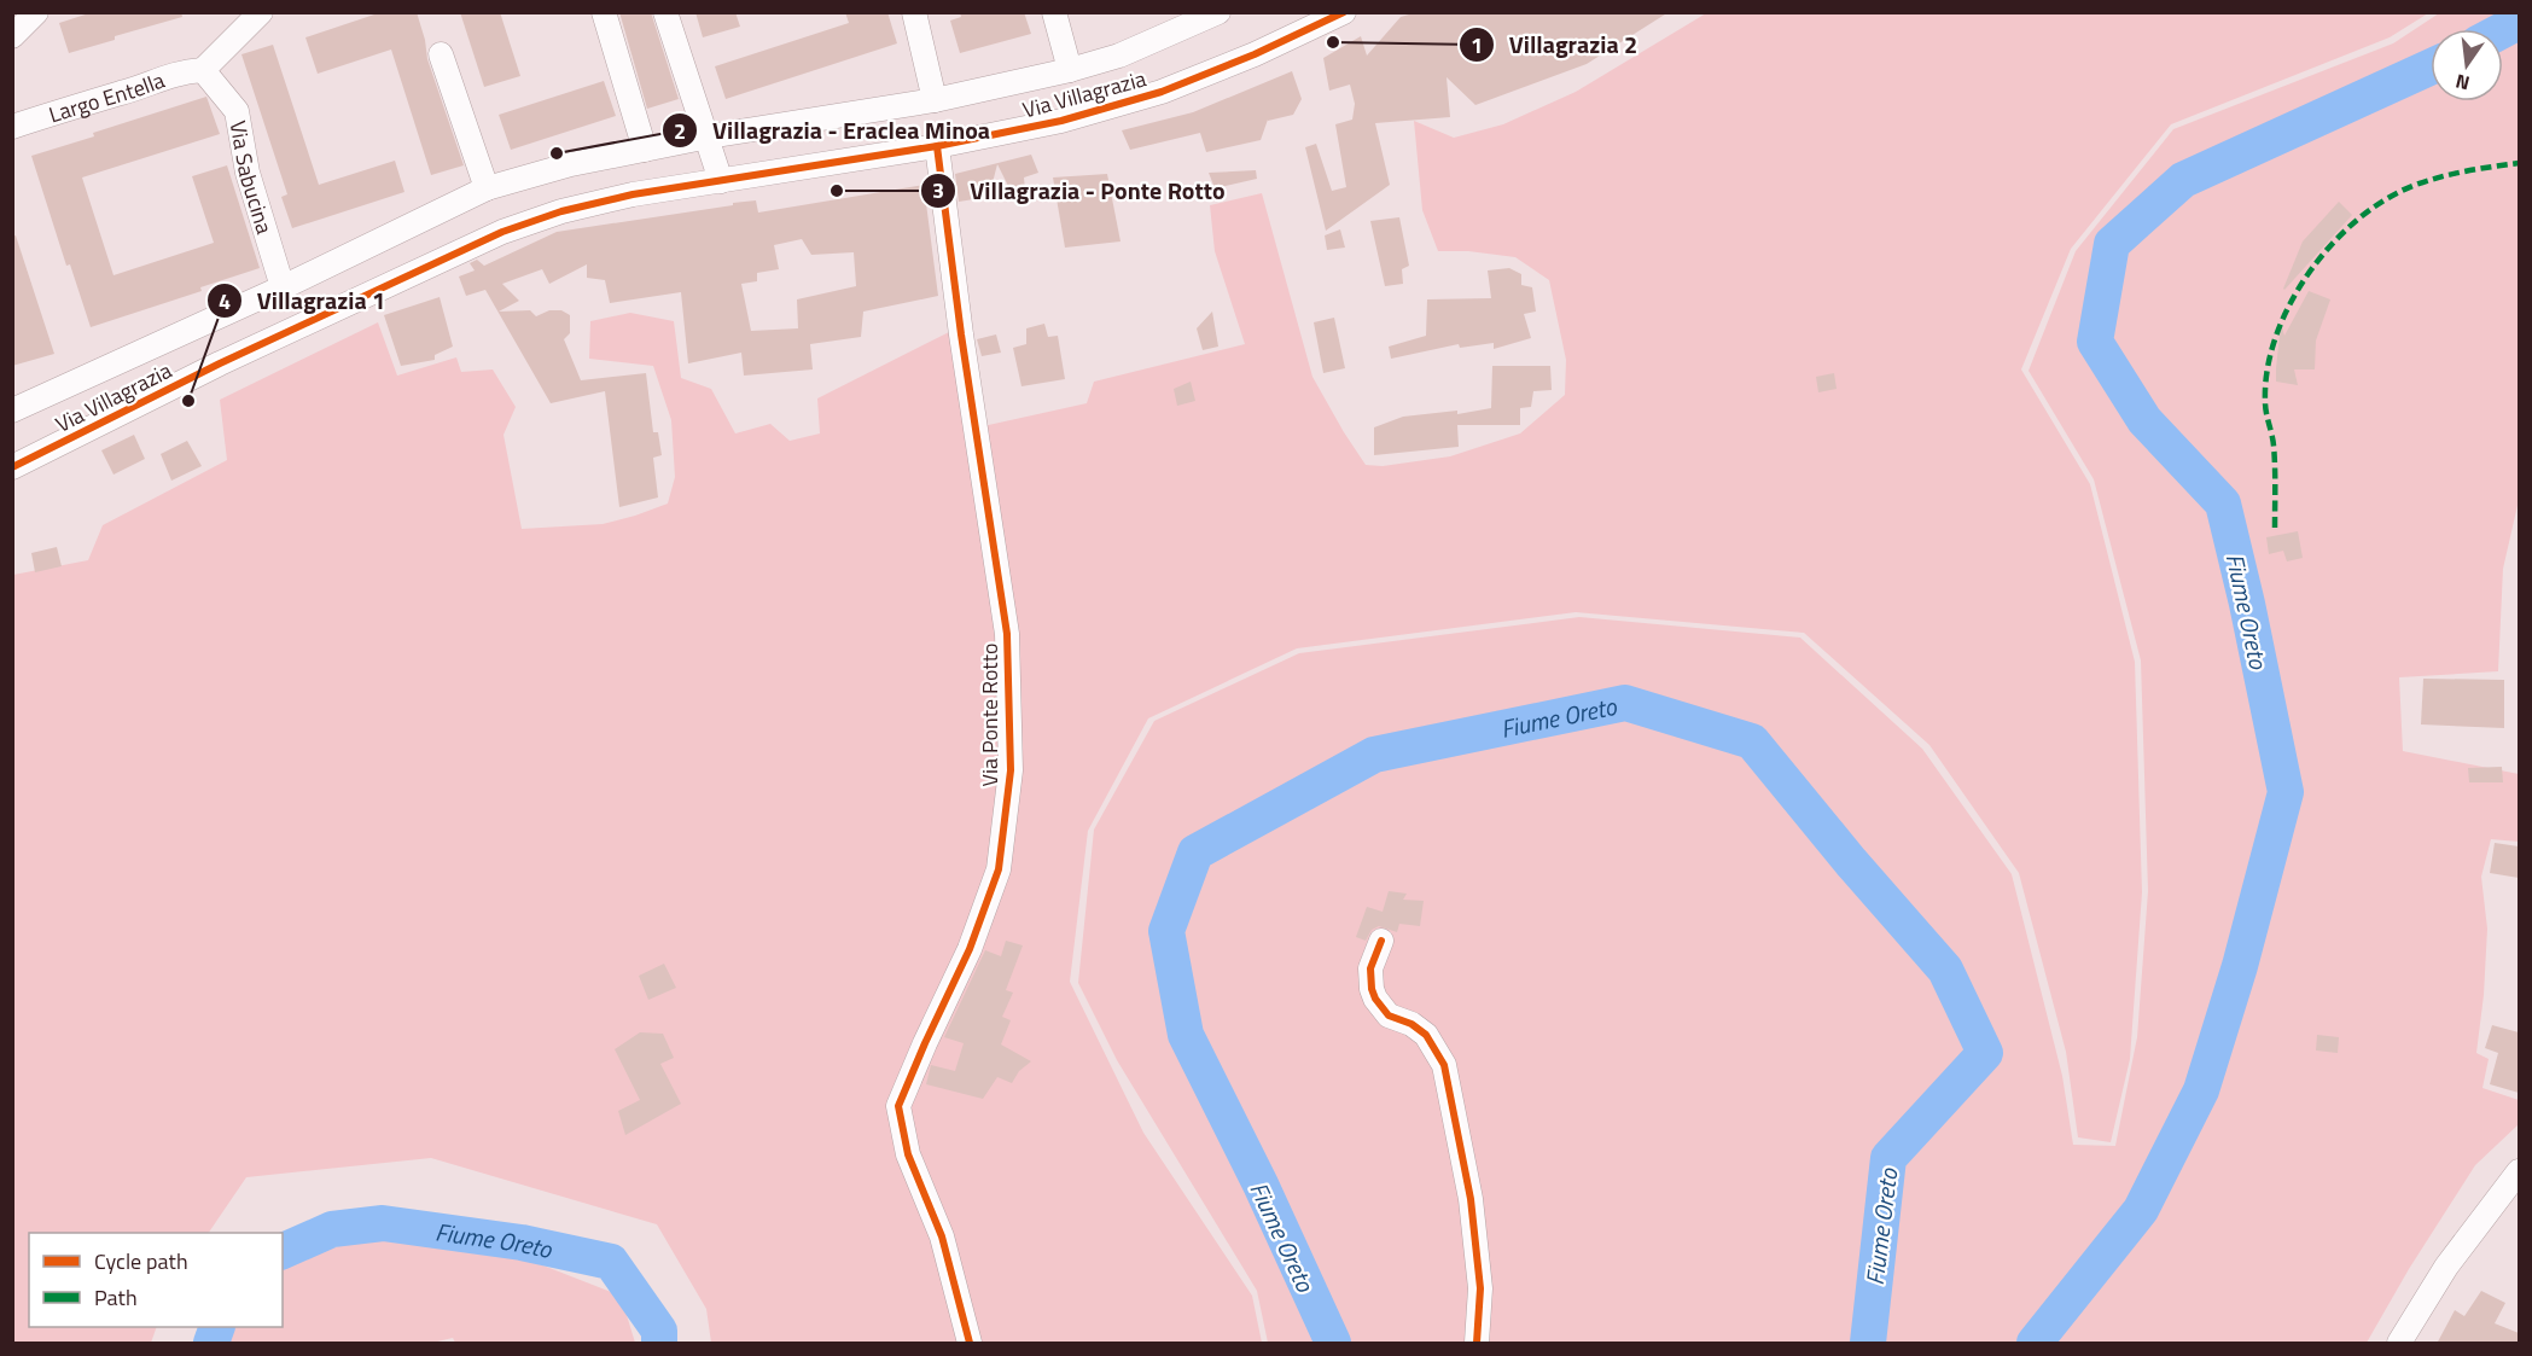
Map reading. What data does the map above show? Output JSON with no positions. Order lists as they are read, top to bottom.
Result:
{
  "streets": {
    "street": [
      "Via Villagrazia",
      "Largo Entella",
      "Via Sabucina",
      "Via Ponte Rotto"
    ]
  },
  "crossings": [
    ["Via Villagrazia", "Via Sabucina"],
    ["Via Villagrazia", "Via Ponte Rotto"],
    ["Largo Entella", "Via Sabucina"]
  ],
  "water": ["Fiume Oreto"],
  "places": [
    "Villagrazia 2",
    "Villagrazia - Eraclea Minoa",
    "Villagrazia - Ponte Rotto",
    "Villagrazia 1"
  ],
  "legend": ["Cycle path", "Path"],
  "north": "bottom"
}
